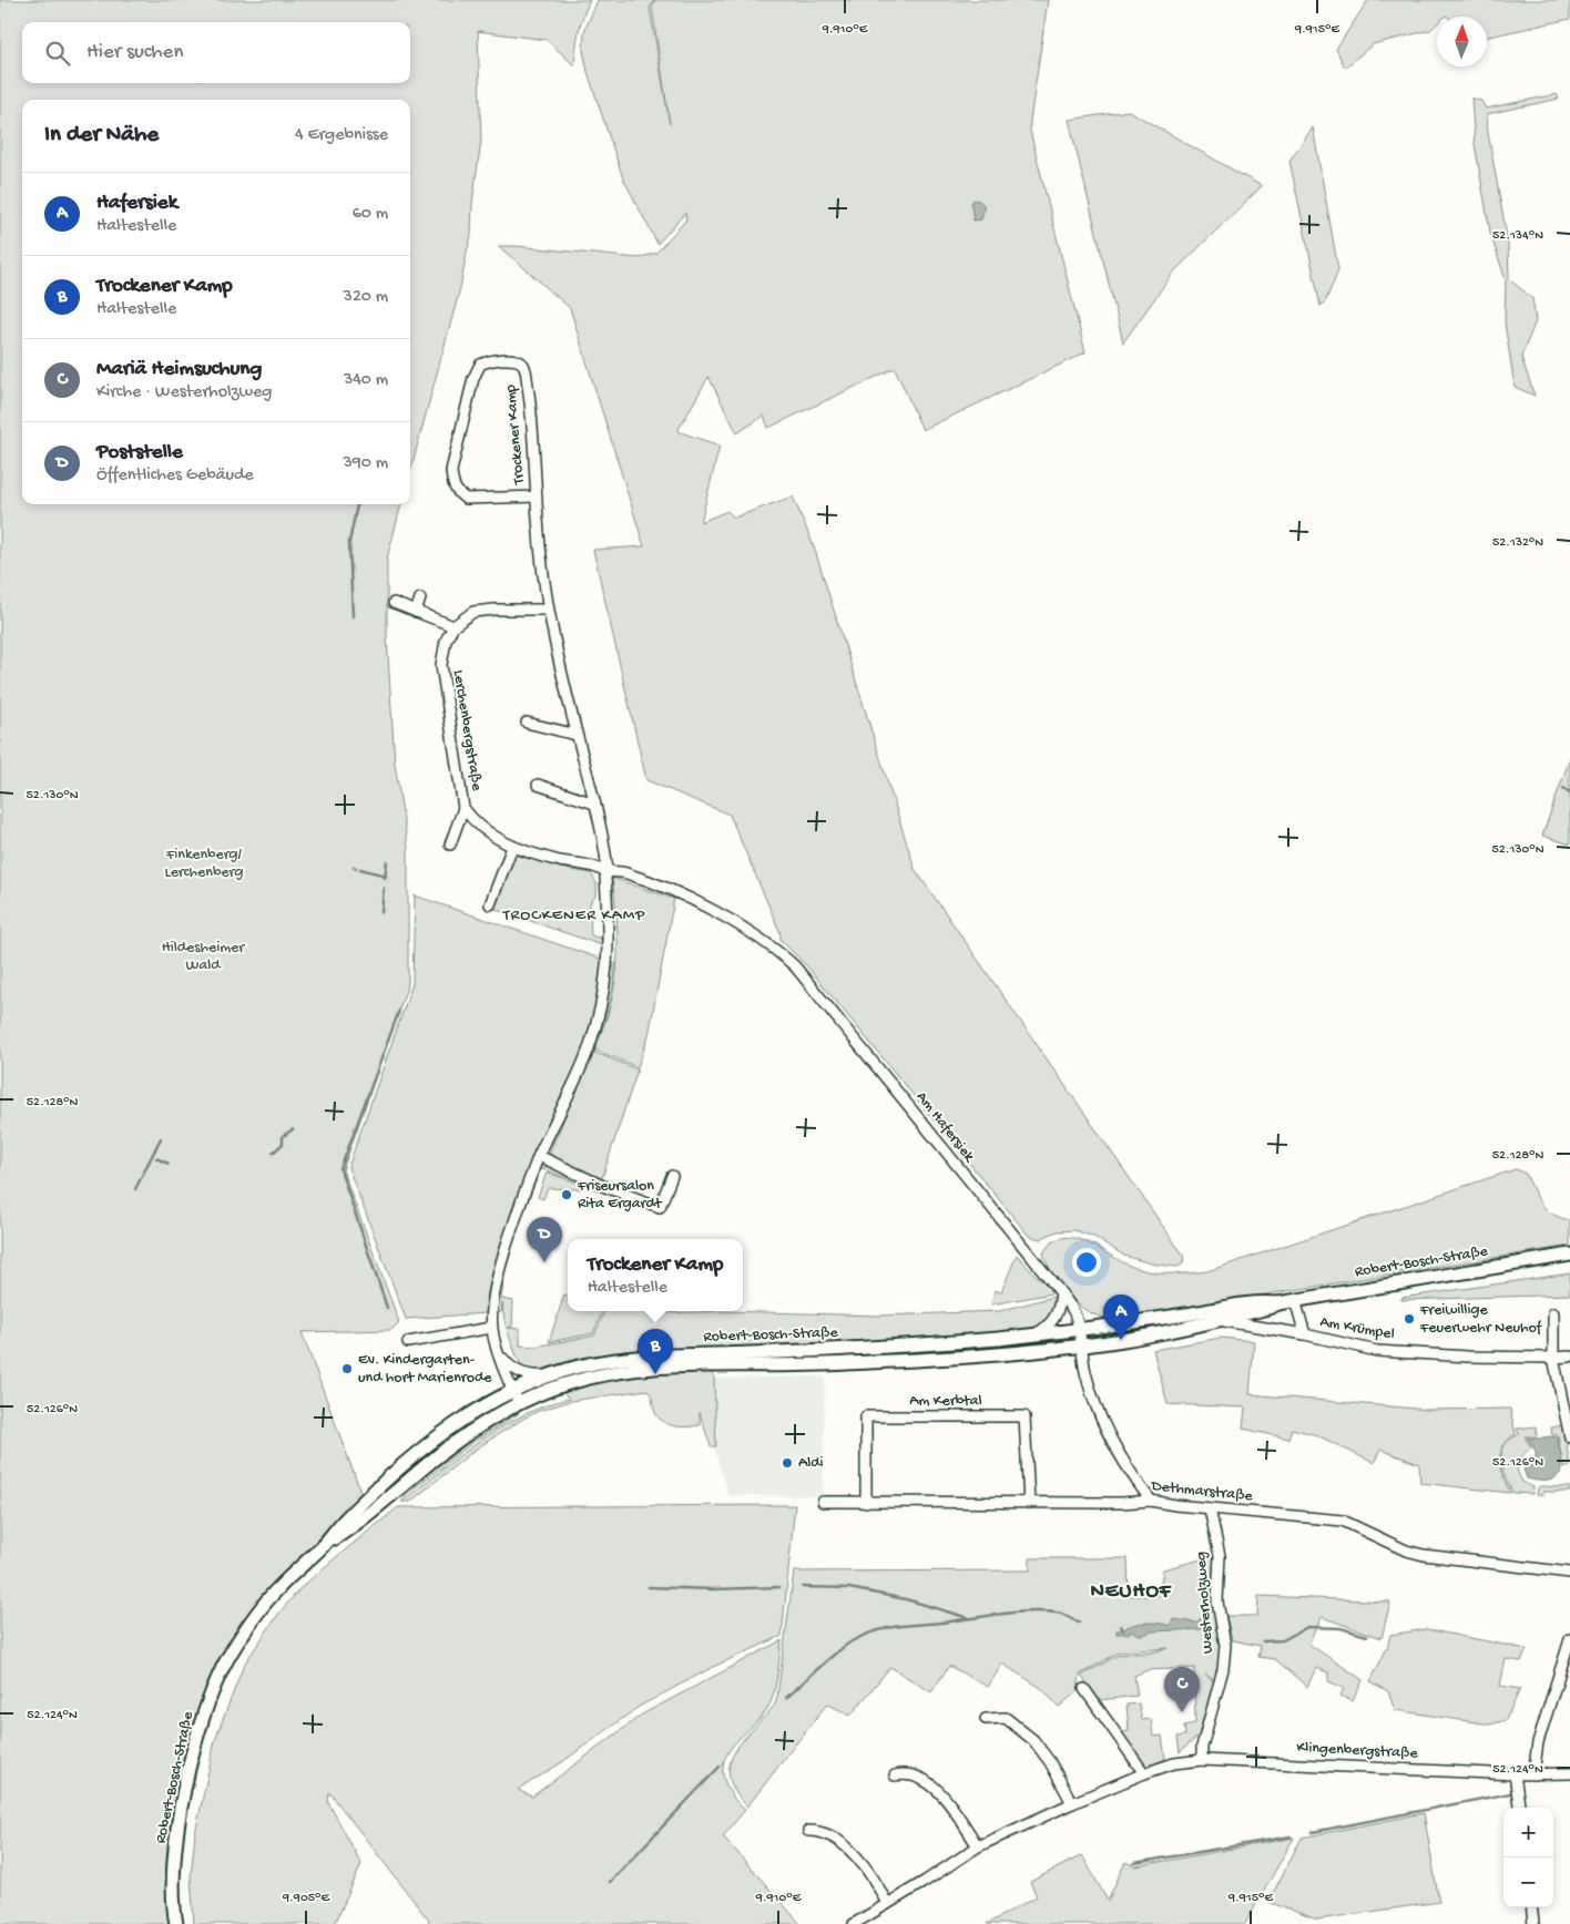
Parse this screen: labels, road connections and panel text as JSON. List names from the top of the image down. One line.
{"streets":{"main road":["Robert-Bosch-Straße"],"street":["Trockener Kamp","Lerchenbergstraße","Am Hafersiek","Am Krümpel","Am Kerbtal","Dethmarstraße","Westerholzweg","Klingenbergstraße"]},"crossings":[["Trockener Kamp","Lerchenbergstraße"],["Trockener Kamp","Am Hafersiek"],["Trockener Kamp","Robert-Bosch-Straße"],["Lerchenbergstraße","Am Hafersiek"],["Am Hafersiek","Robert-Bosch-Straße"],["Am Hafersiek","Dethmarstraße"],["Robert-Bosch-Straße","Am Krümpel"],["Am Kerbtal","Dethmarstraße"],["Dethmarstraße","Westerholzweg"],["Westerholzweg","Klingenbergstraße"]],"districts":["TROCKENER KAMP","NEUHOF"],"parks":["Finkenberg/ Lerchenberg","Hildesheimer Wald"],"places":["Friseursalon Rita Ergardt","Freiwillige Feuerwehr Neuhof","Ev. Kindergarten- und hort Marienrode","Aldi"],"north":"top","page":{"search":"Hier suchen","heading":["In der Nähe","4 Ergebnisse"],"list":[{"mark":"A","name":"Hafersiek","note":"Haltestelle","value":"60 m"},{"mark":"B","name":"Trockener Kamp","note":"Haltestelle","value":"320 m"},{"mark":"C","name":"Mariä Heimsuchung","note":"Kirche · Westerholzweg","value":"340 m"},{"mark":"D","name":"Poststelle","note":"Öffentliches Gebäude","value":"390 m"}],"pins":["D","A","B","C"],"popup":["Trockener Kamp","Haltestelle"],"map_buttons":["+","−"]},"coordinates":["9.910°E","9.915°E","52.134°N","52.132°N","52.130°N","52.128°N","52.126°N","52.124°N","9.905°E"]}
